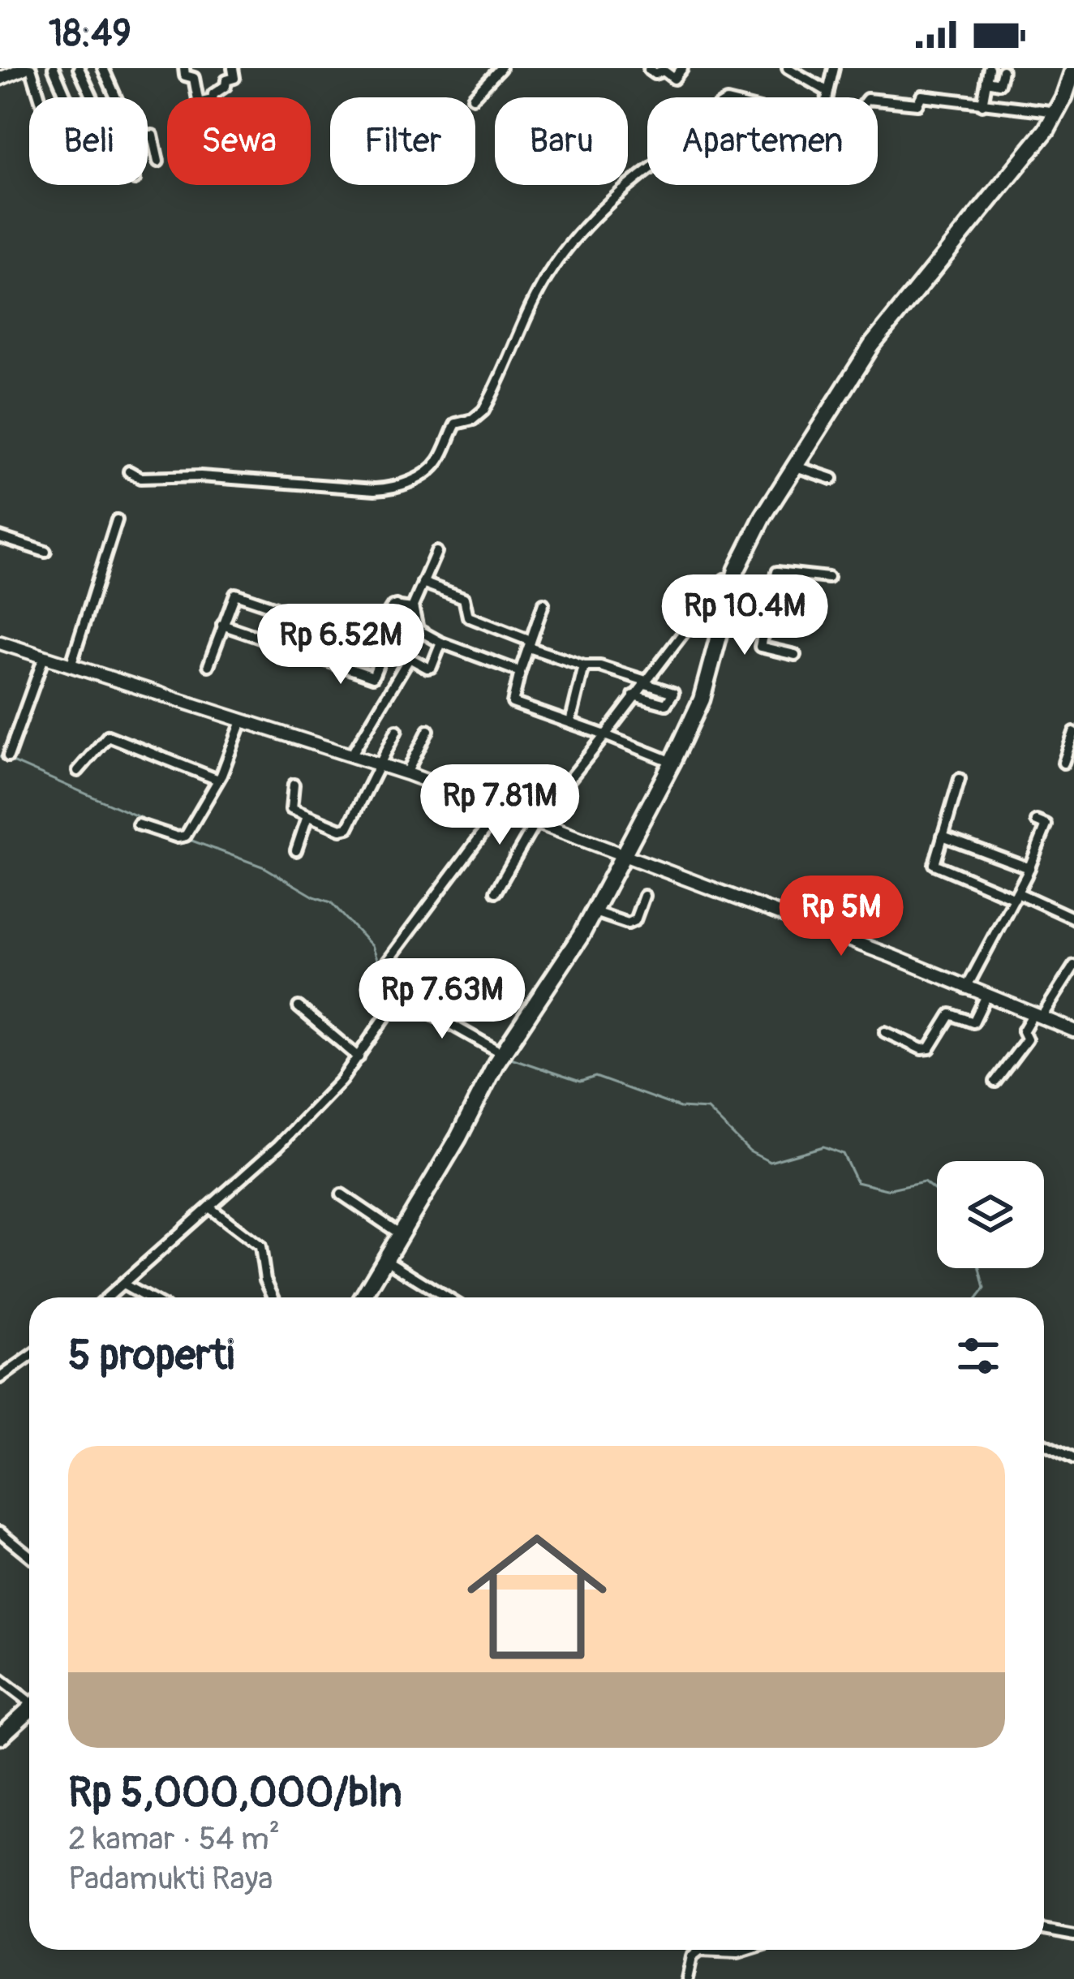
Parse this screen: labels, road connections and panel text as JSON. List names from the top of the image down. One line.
{"page":{"status":"18:49","chip":["Beli","Sewa","Filter","Baru","Apartemen"],"price":["Rp 10.4M","Rp 6.52M","Rp 7.81M","Rp 5M","Rp 7.63M"],"heading":"5 properti","list":[{"name":"Rp 5,000,000/bln","note":"2 kamar · 54 m² · Padamukti Raya"}]}}
